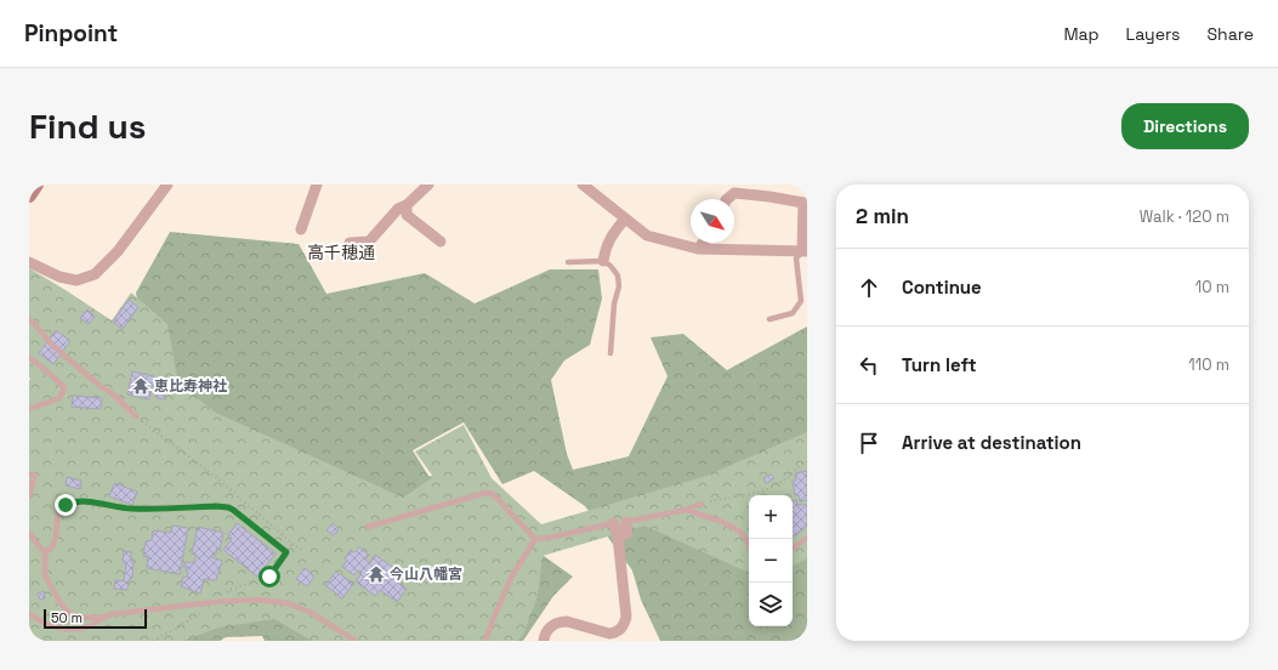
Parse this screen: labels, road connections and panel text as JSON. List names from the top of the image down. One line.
{"districts":["高千穂通"],"places":{"temple":["恵比寿神社","今山八幡宮"]},"scale_bar":"50 m","north":"bottom right","page":{"header":"Pinpoint","nav":["Map","Layers","Share"],"buttons":"Directions","title":"Find us","heading":["2 min","Walk · 120 m"],"list":[["Continue","10 m"],["Turn left","110 m"],"Arrive at destination"],"map_buttons":["+","−"],"scale":"50 m"}}
